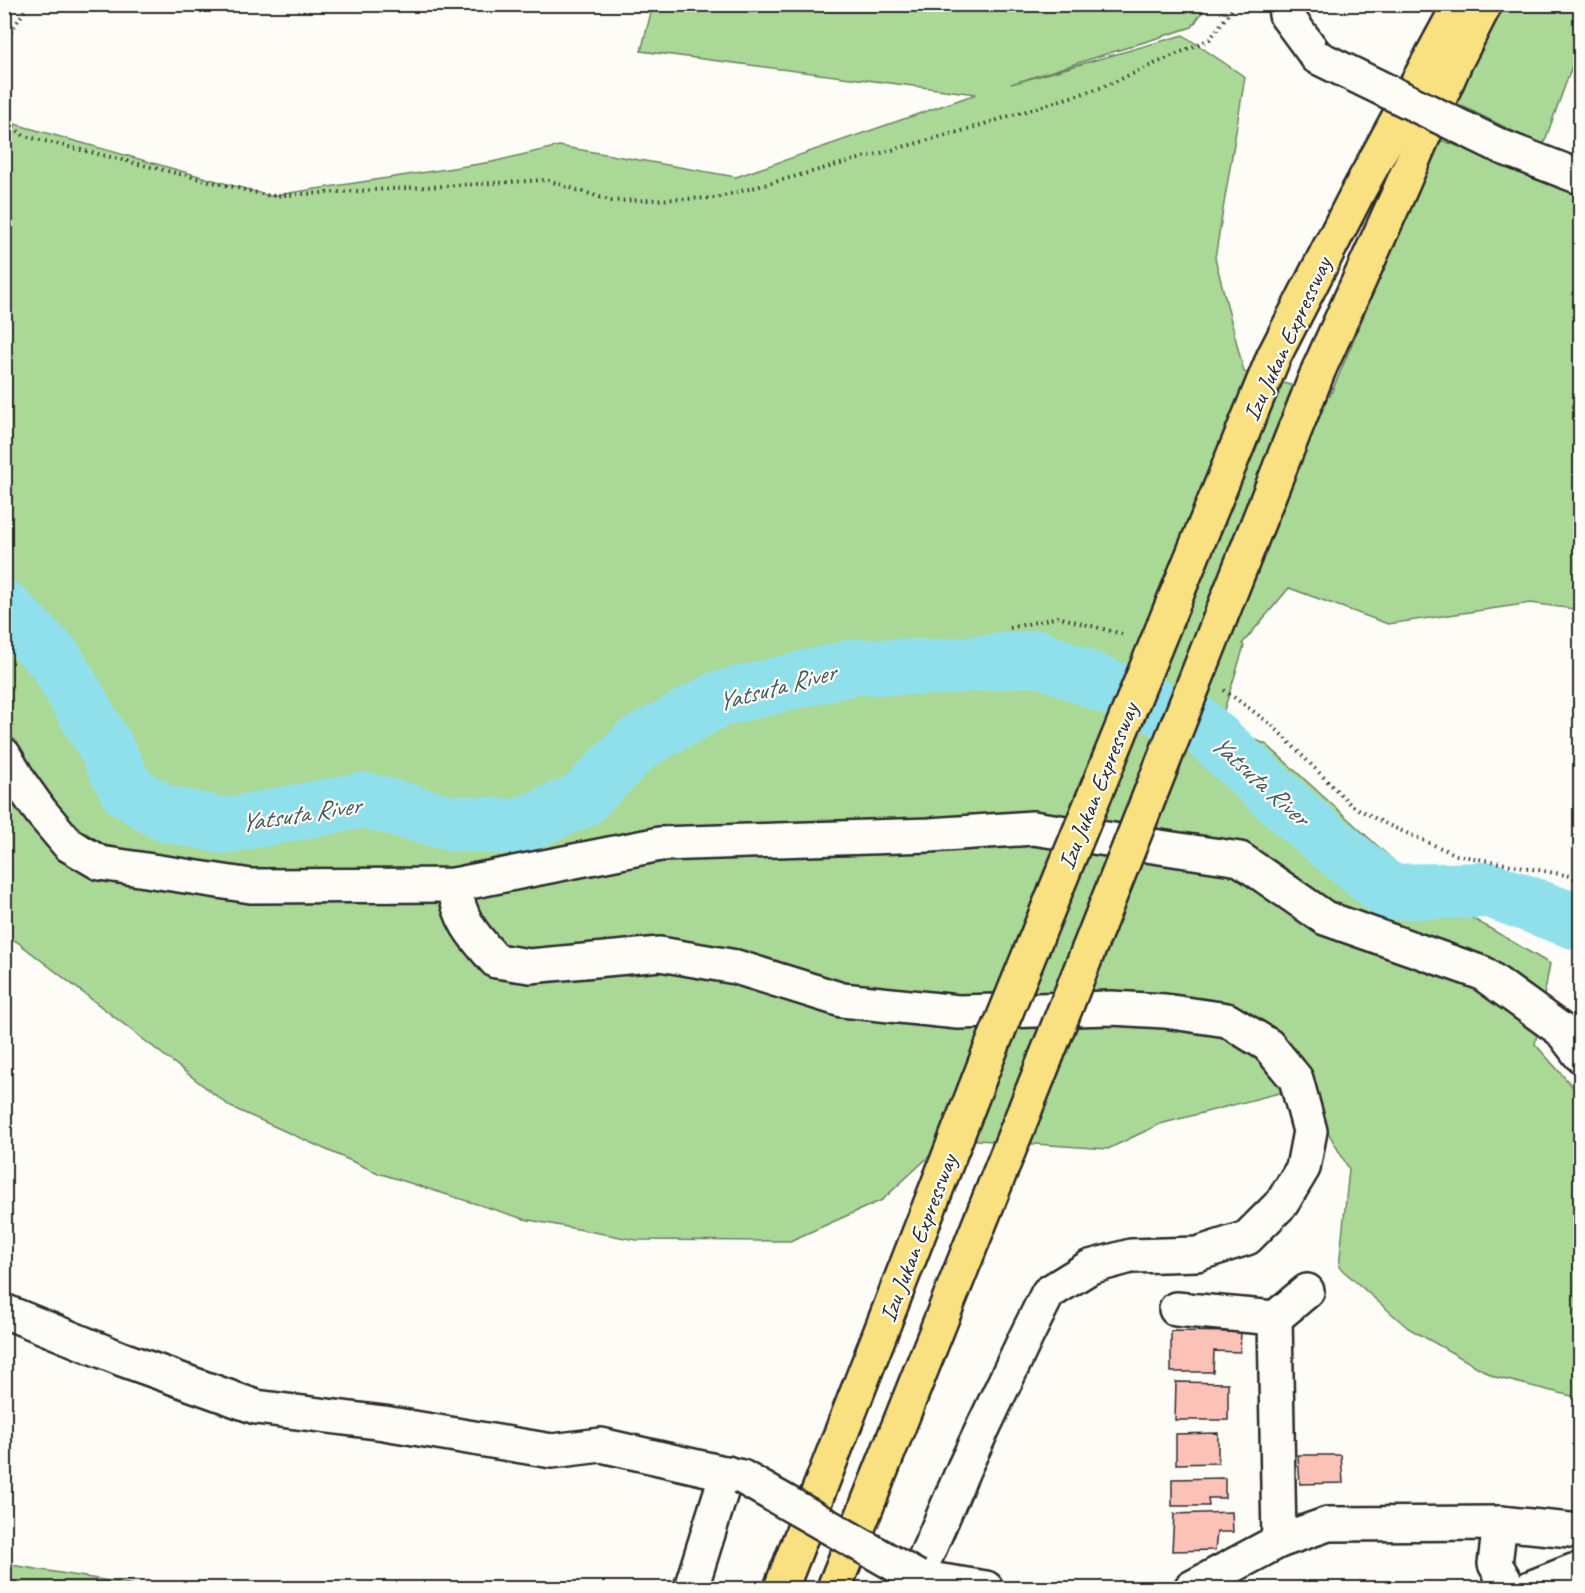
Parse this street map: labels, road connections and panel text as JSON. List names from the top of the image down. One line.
{"streets":{"highway":["Izu Jukan Expressway"]},"water":["Yatsuta River"]}
